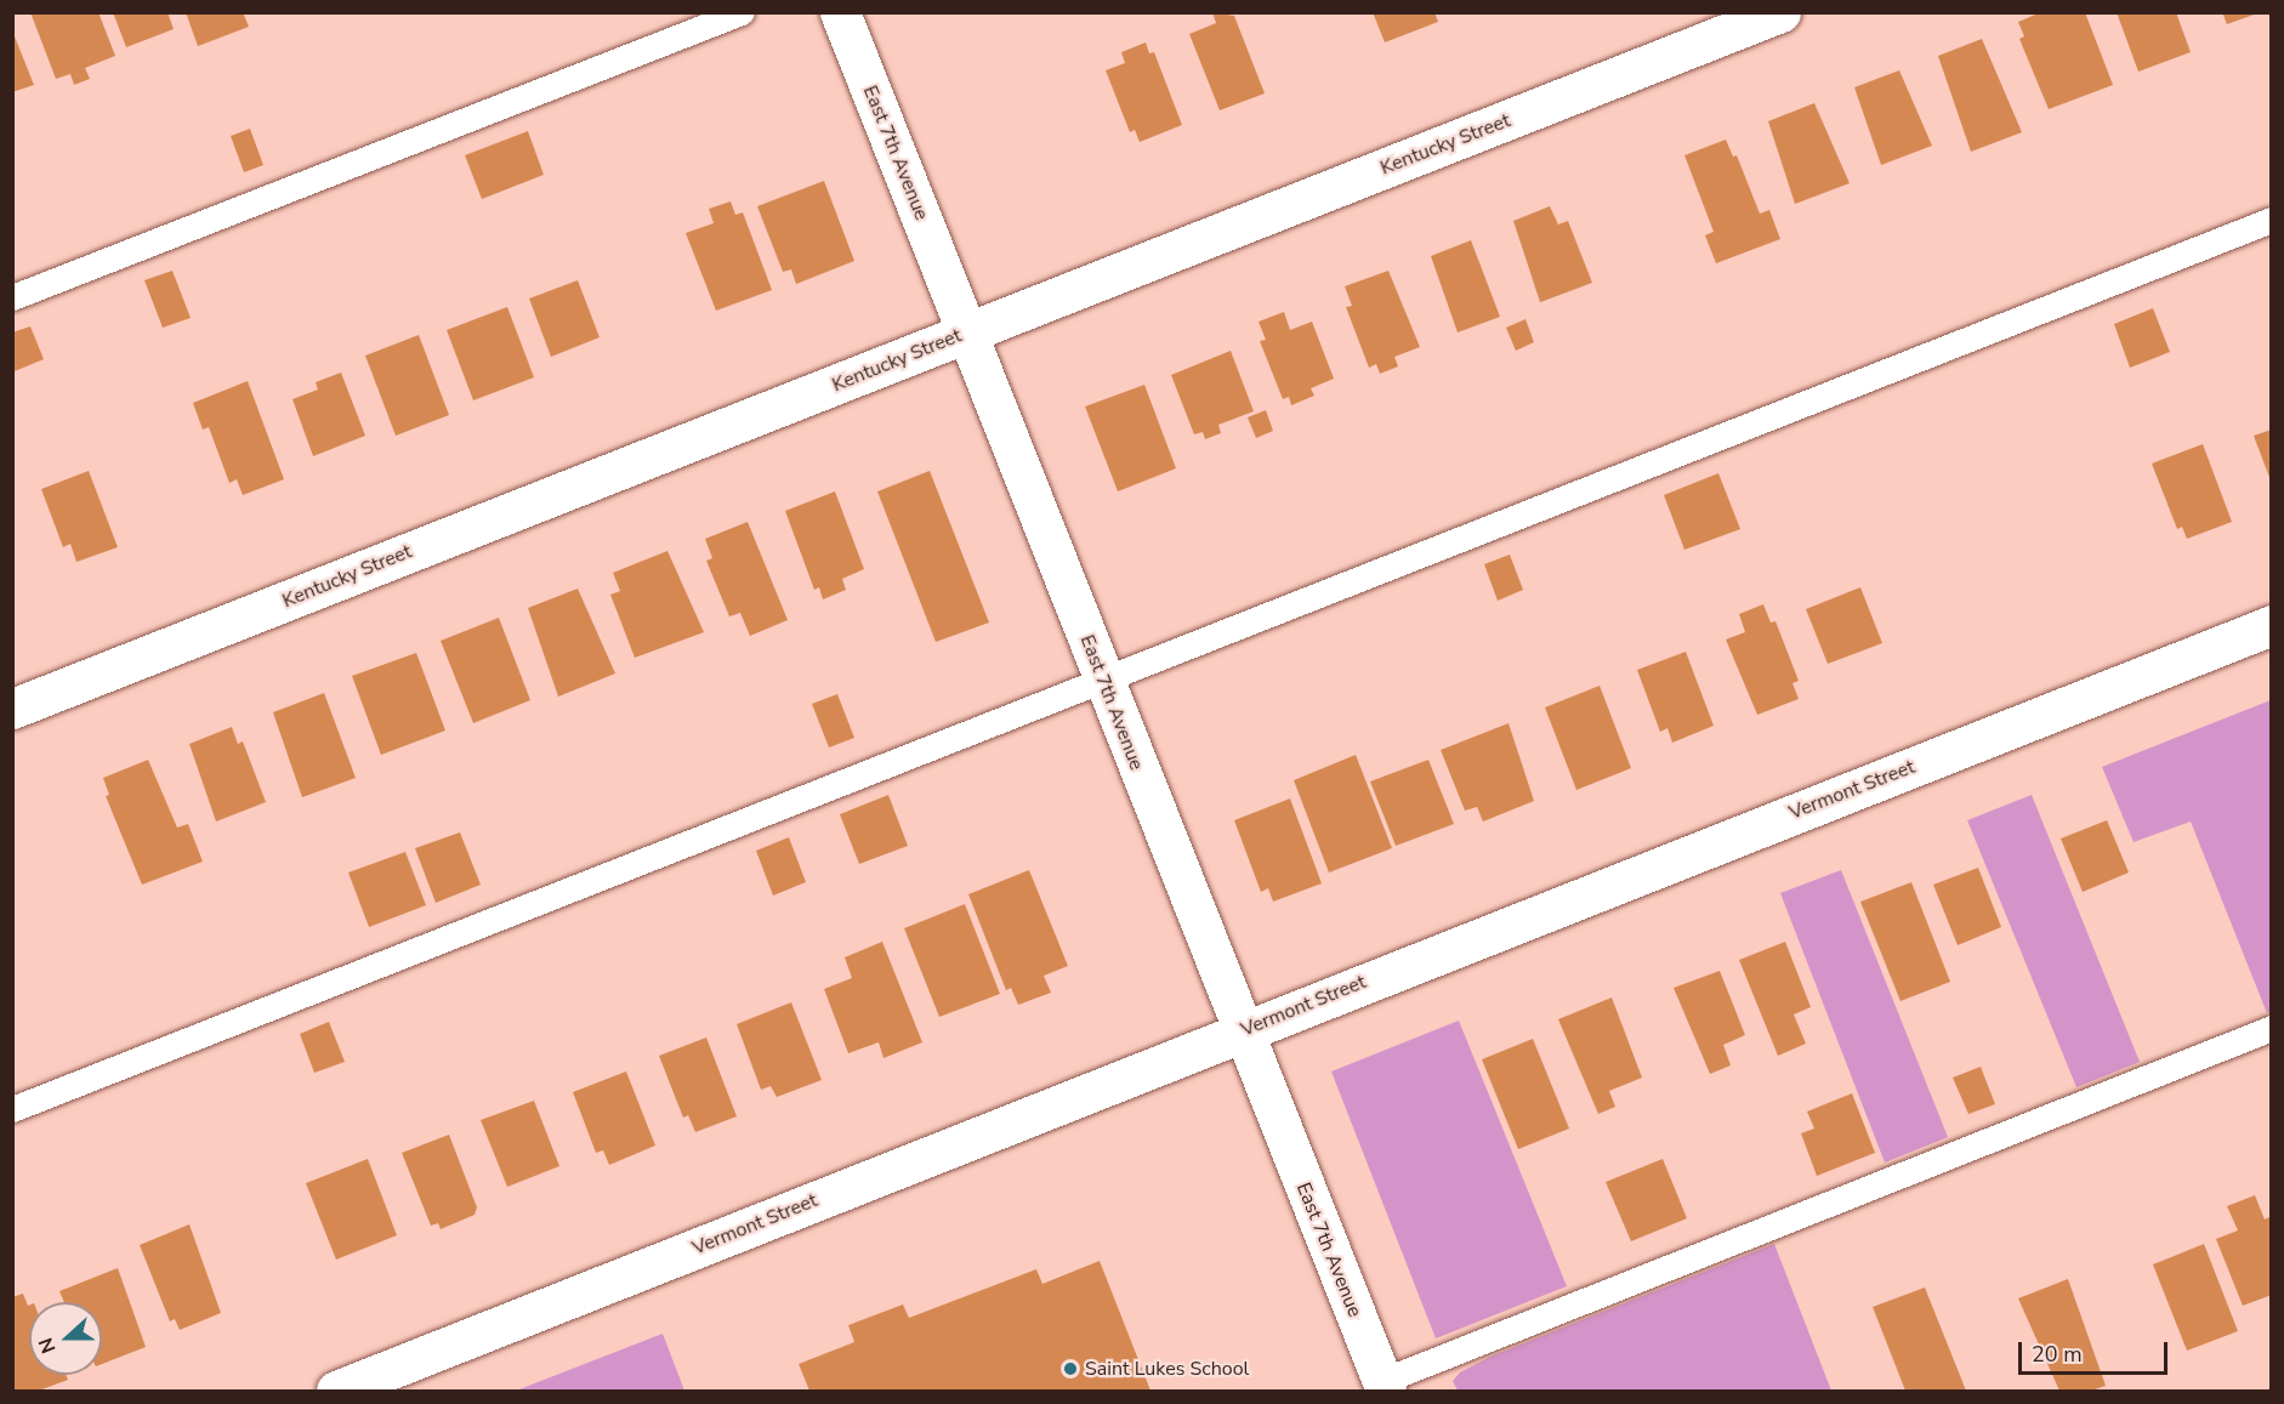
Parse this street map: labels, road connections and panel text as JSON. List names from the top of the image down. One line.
{"streets":{"street":["Kentucky Street","East 7th Avenue","Vermont Street"]},"crossings":[["Kentucky Street","East 7th Avenue"],["East 7th Avenue","Vermont Street"]],"places":["Saint Lukes School"],"scale_bar":"20 m","north":"left"}
